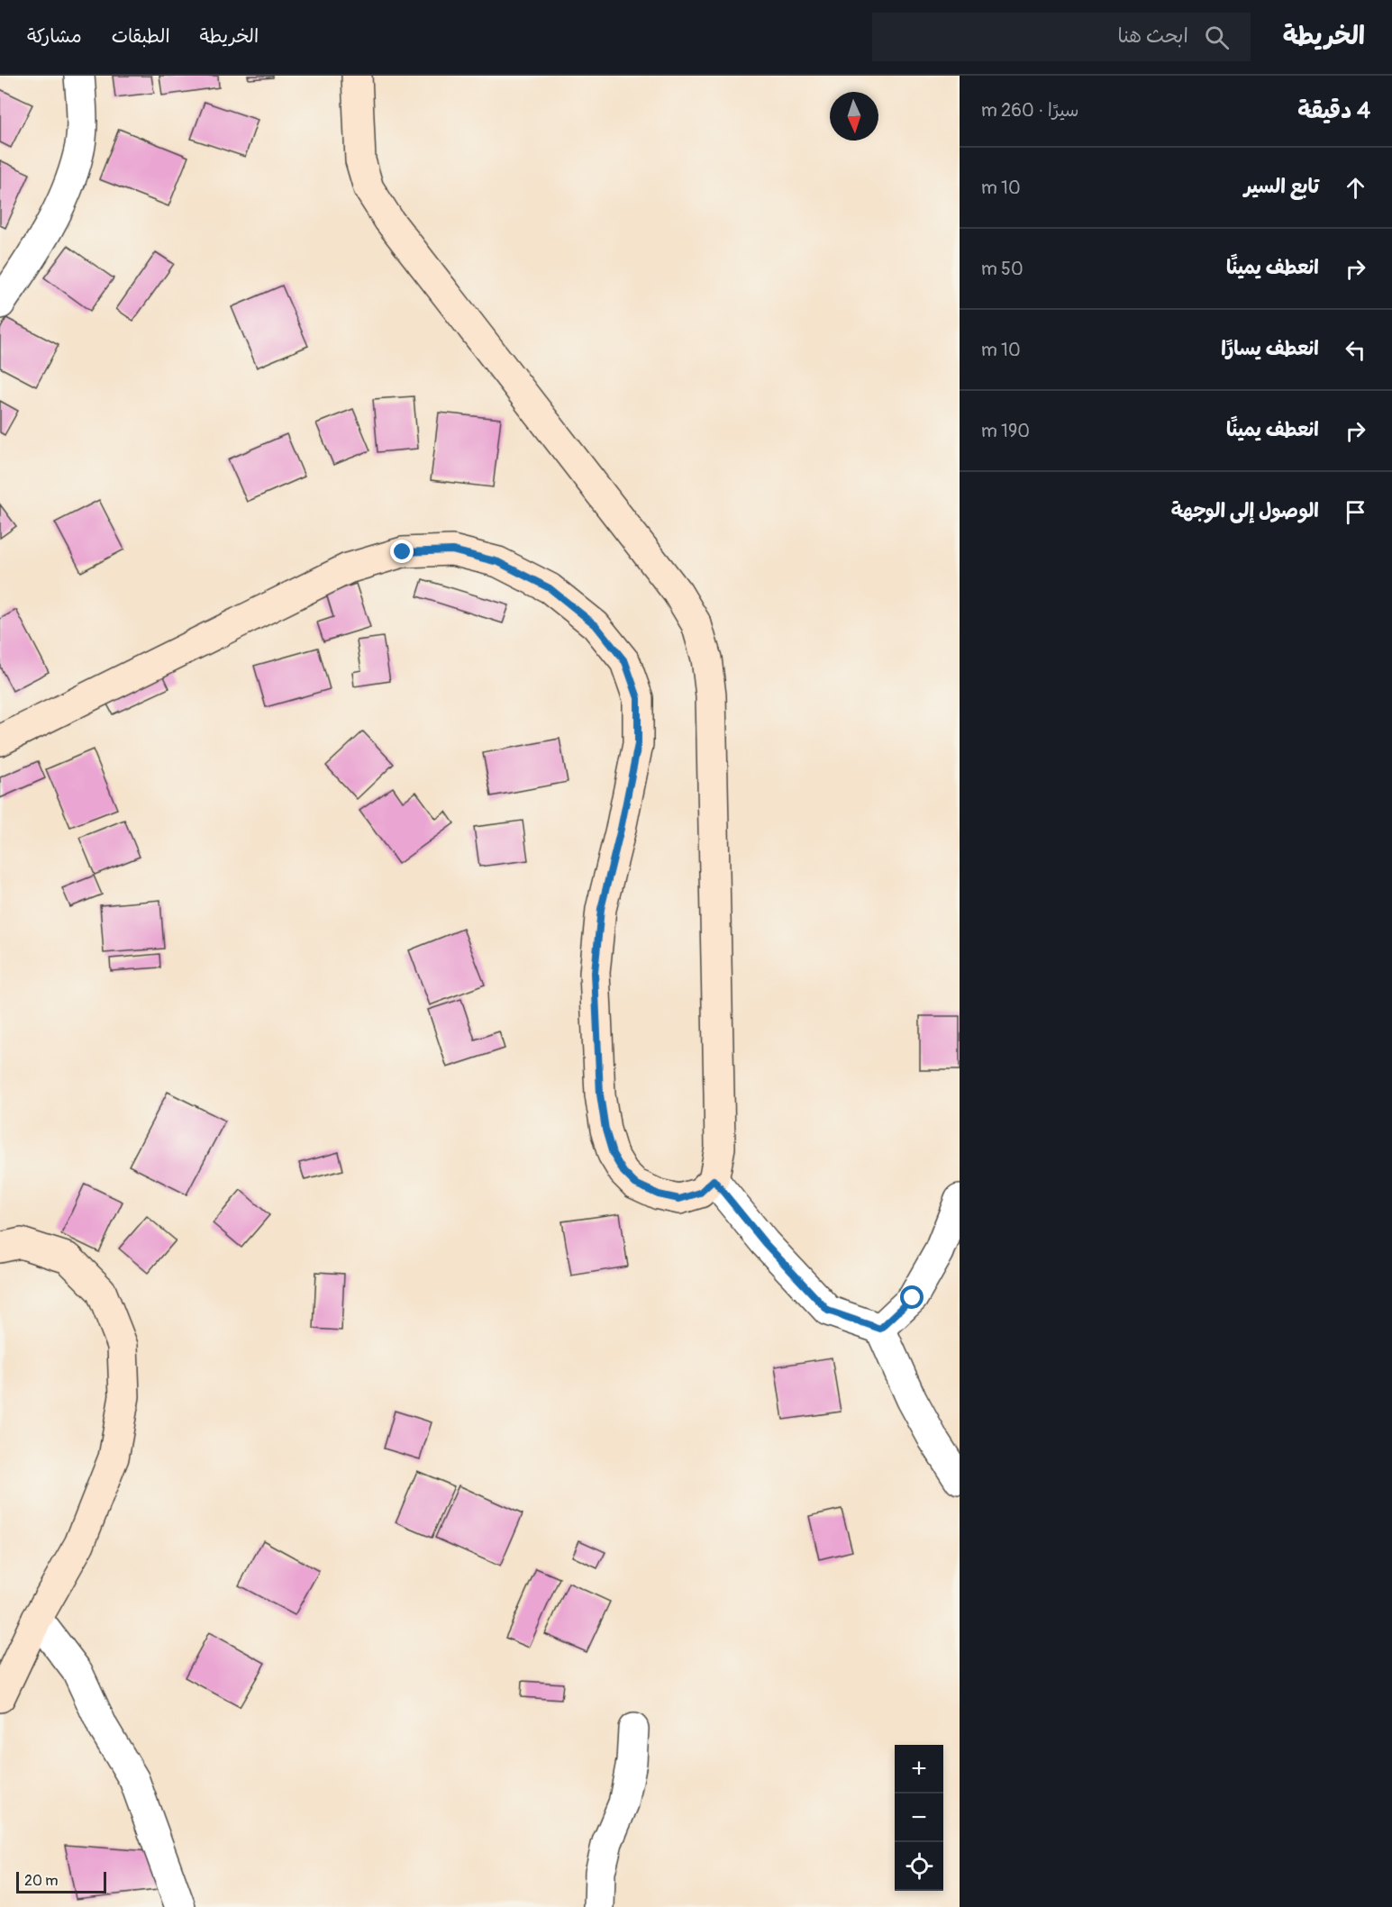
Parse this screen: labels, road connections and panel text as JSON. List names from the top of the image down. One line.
{"scale_bar":"20 m","north":"bottom","page":{"header":"الخريطة","search":"ابحث هنا","nav":["الخريطة","الطبقات","مشاركة"],"heading":["4 دقيقة","سيرًا · 260 m"],"list":[["تابع السير","10 m"],["انعطف يمينًا","50 m"],["انعطف يسارًا","10 m"],["انعطف يمينًا","190 m"],"الوصول إلى الوجهة"],"map_buttons":["+","−"],"scale":"20 m"}}
